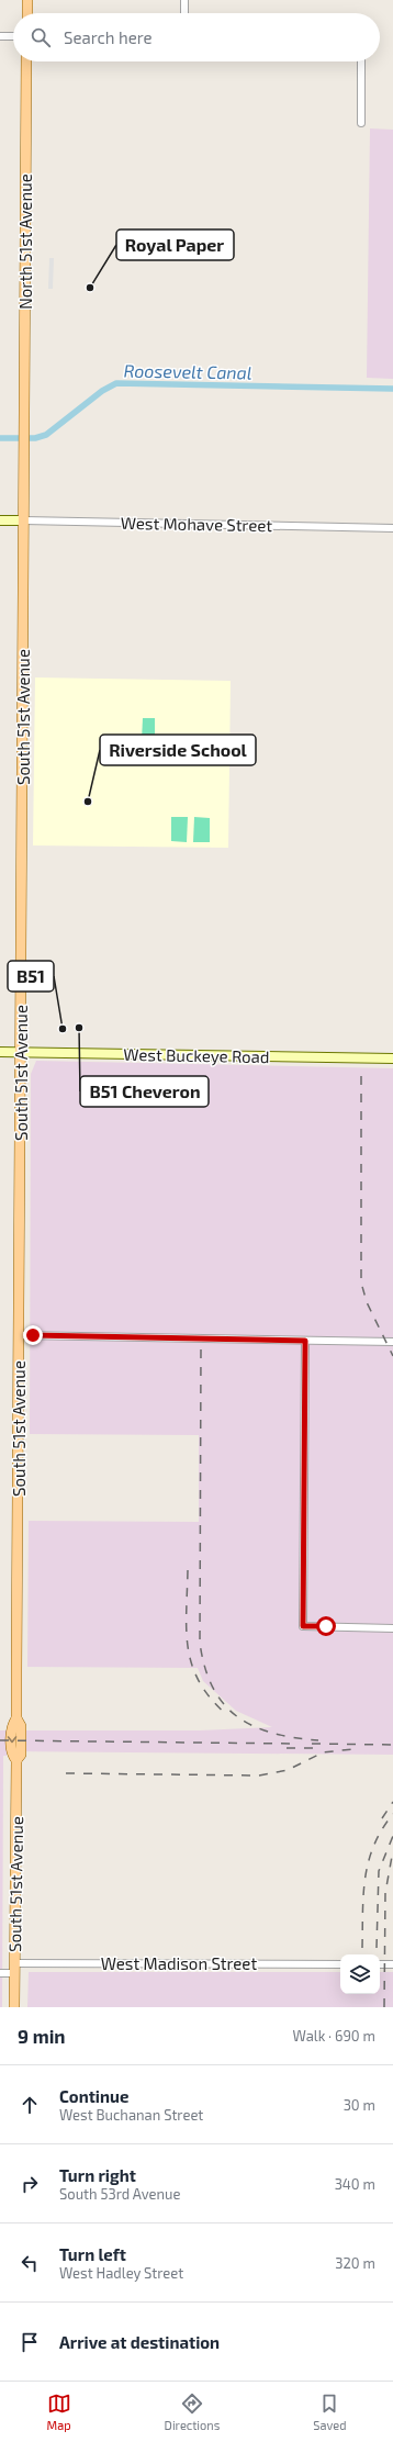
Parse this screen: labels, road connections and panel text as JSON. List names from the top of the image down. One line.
{"streets":{"main road":["North 51st Avenue","West Mohave Street","South 51st Avenue","West Buckeye Road"],"street":["West Madison Street"]},"crossings":[["North 51st Avenue","South 51st Avenue"],["West Mohave Street","South 51st Avenue"],["South 51st Avenue","West Buckeye Road"],["South 51st Avenue","West Madison Street"]],"water":["Roosevelt Canal"],"places":["Royal Paper","Riverside School","B51 Cheveron","B51"],"page":{"search":"Search here","heading":["9 min","Walk · 690 m"],"list":[["Continue","West Buchanan Street","30 m"],["Turn right","South 53rd Avenue","340 m"],["Turn left","West Hadley Street","320 m"],"Arrive at destination"],"nav":["Map","Directions","Saved"]}}
